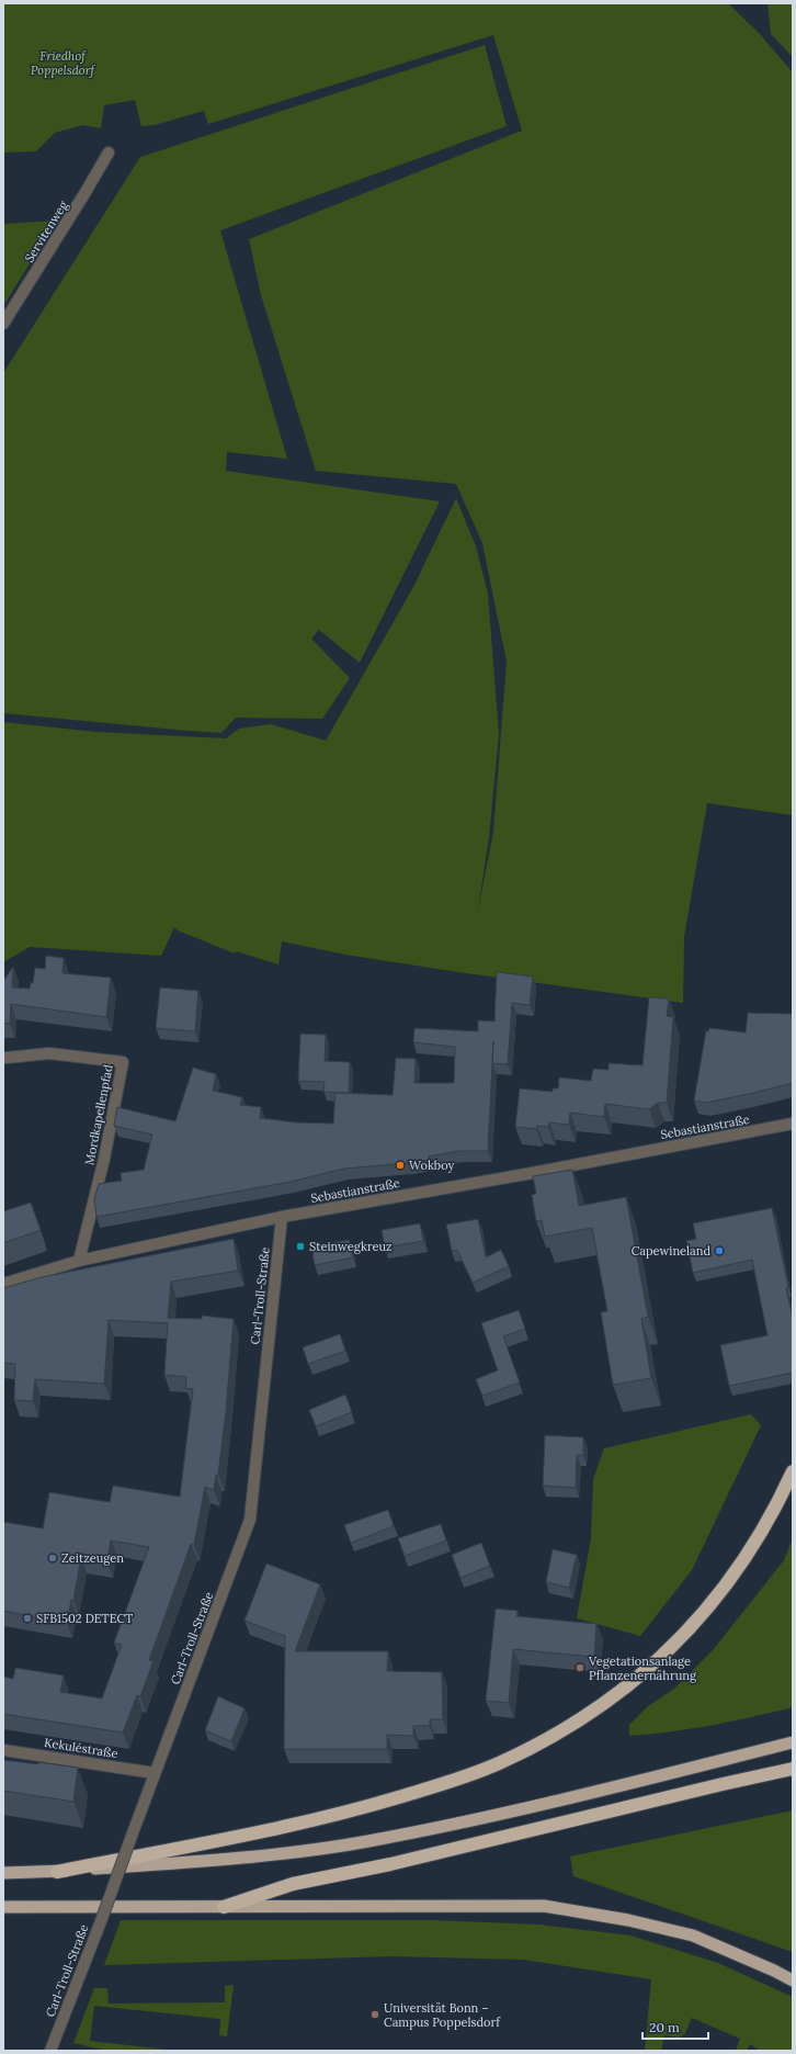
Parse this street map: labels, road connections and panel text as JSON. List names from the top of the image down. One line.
{"streets":{"street":["Servitenweg","Mordkapellenpfad","Sebastianstraße","Carl-Troll-Straße","Kekuléstraße"]},"crossings":[["Mordkapellenpfad","Sebastianstraße"],["Sebastianstraße","Carl-Troll-Straße"],["Carl-Troll-Straße","Kekuléstraße"]],"parks":["Friedhof Poppelsdorf"],"places":["Wokboy","Steinwegkreuz","Capewineland","Zeitzeugen","SFB1502 DETECT","Vegetationsanlage Pflanzenernährung","Universität Bonn – Campus Poppelsdorf"],"scale_bar":"20 m"}
